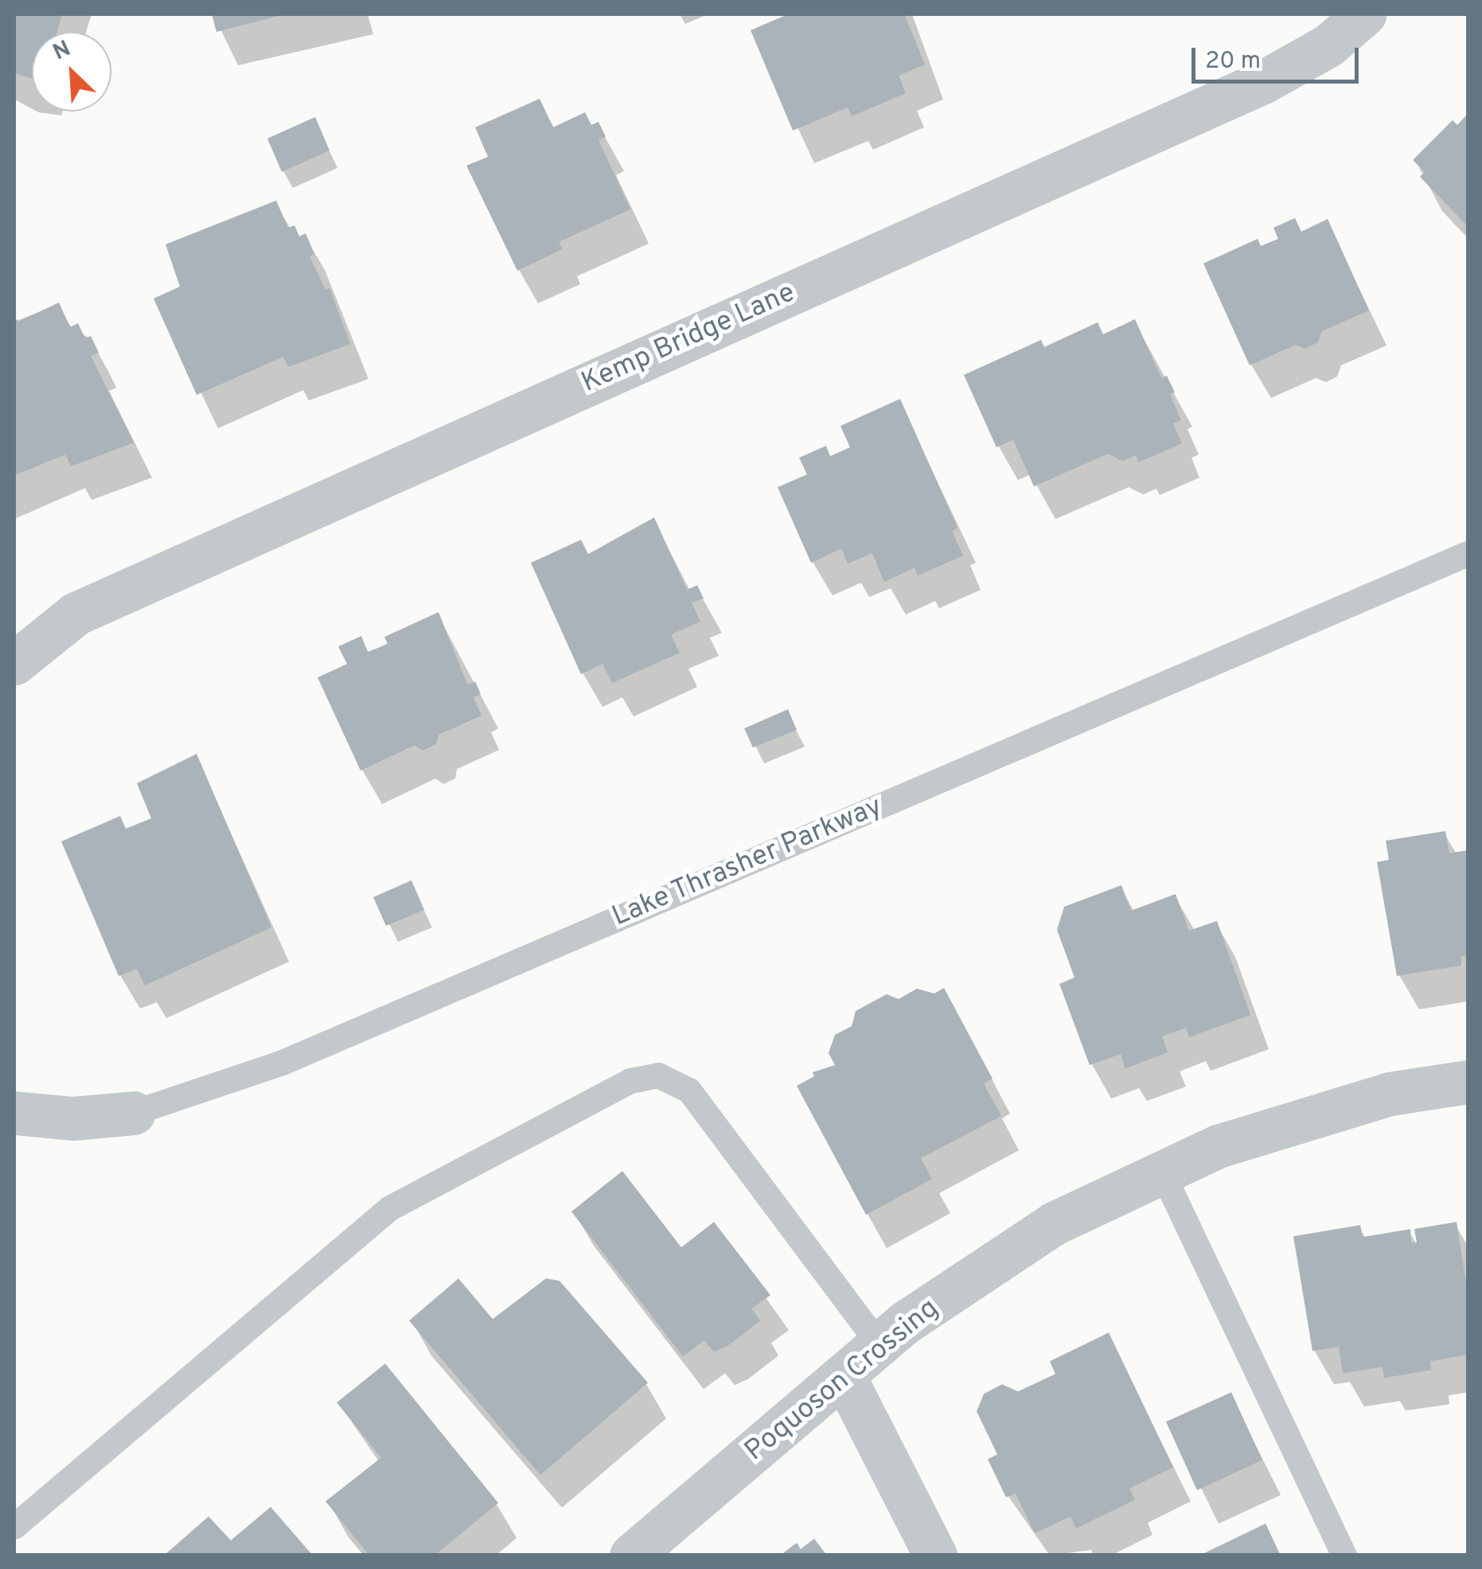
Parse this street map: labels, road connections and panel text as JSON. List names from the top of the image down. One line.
{"streets":{"street":["Kemp Bridge Lane","Lake Thrasher Parkway","Poquoson Crossing"]},"scale_bar":"20 m","north":"top left"}
